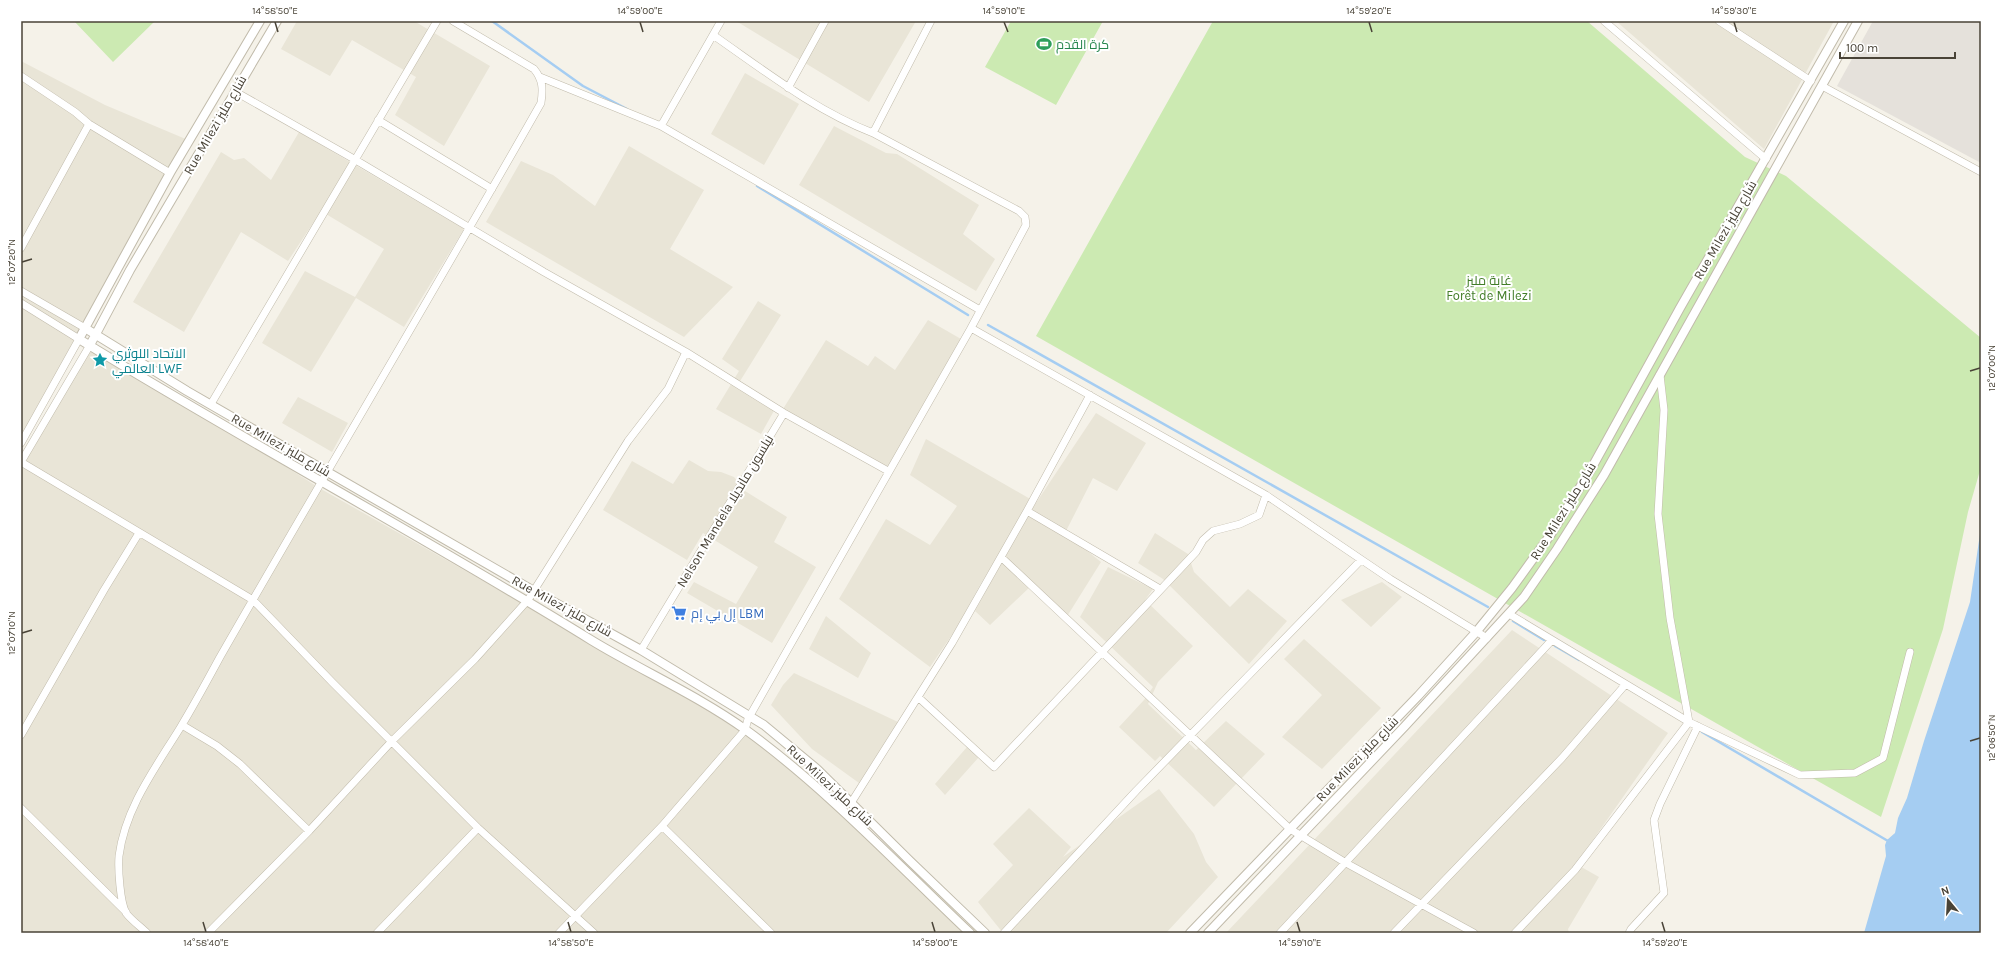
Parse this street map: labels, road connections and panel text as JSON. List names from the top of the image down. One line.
{"streets":{"street":["Rue Milezi شارع مليز","Nelson Mandela نيلسون مانديلا"]},"crossings":[["Rue Milezi شارع مليز","Nelson Mandela نيلسون مانديلا"]],"parks":["غابة مليز Forêt de Milezi"],"places":{"sports":["كرة القدم"],"place":["الاتحاد اللوثري العالمي LWF"],"supermarket":["إل بي إم LBM"]},"scale_bar":"100 m","north":"top","coordinates":["14°58'50\"E","14°59'00\"E","14°59'10\"E","14°59'20\"E","14°59'30\"E","12°07'20\"N","12°07'00\"N","12°07'10\"N","12°06'50\"N","14°58'40\"E"]}
